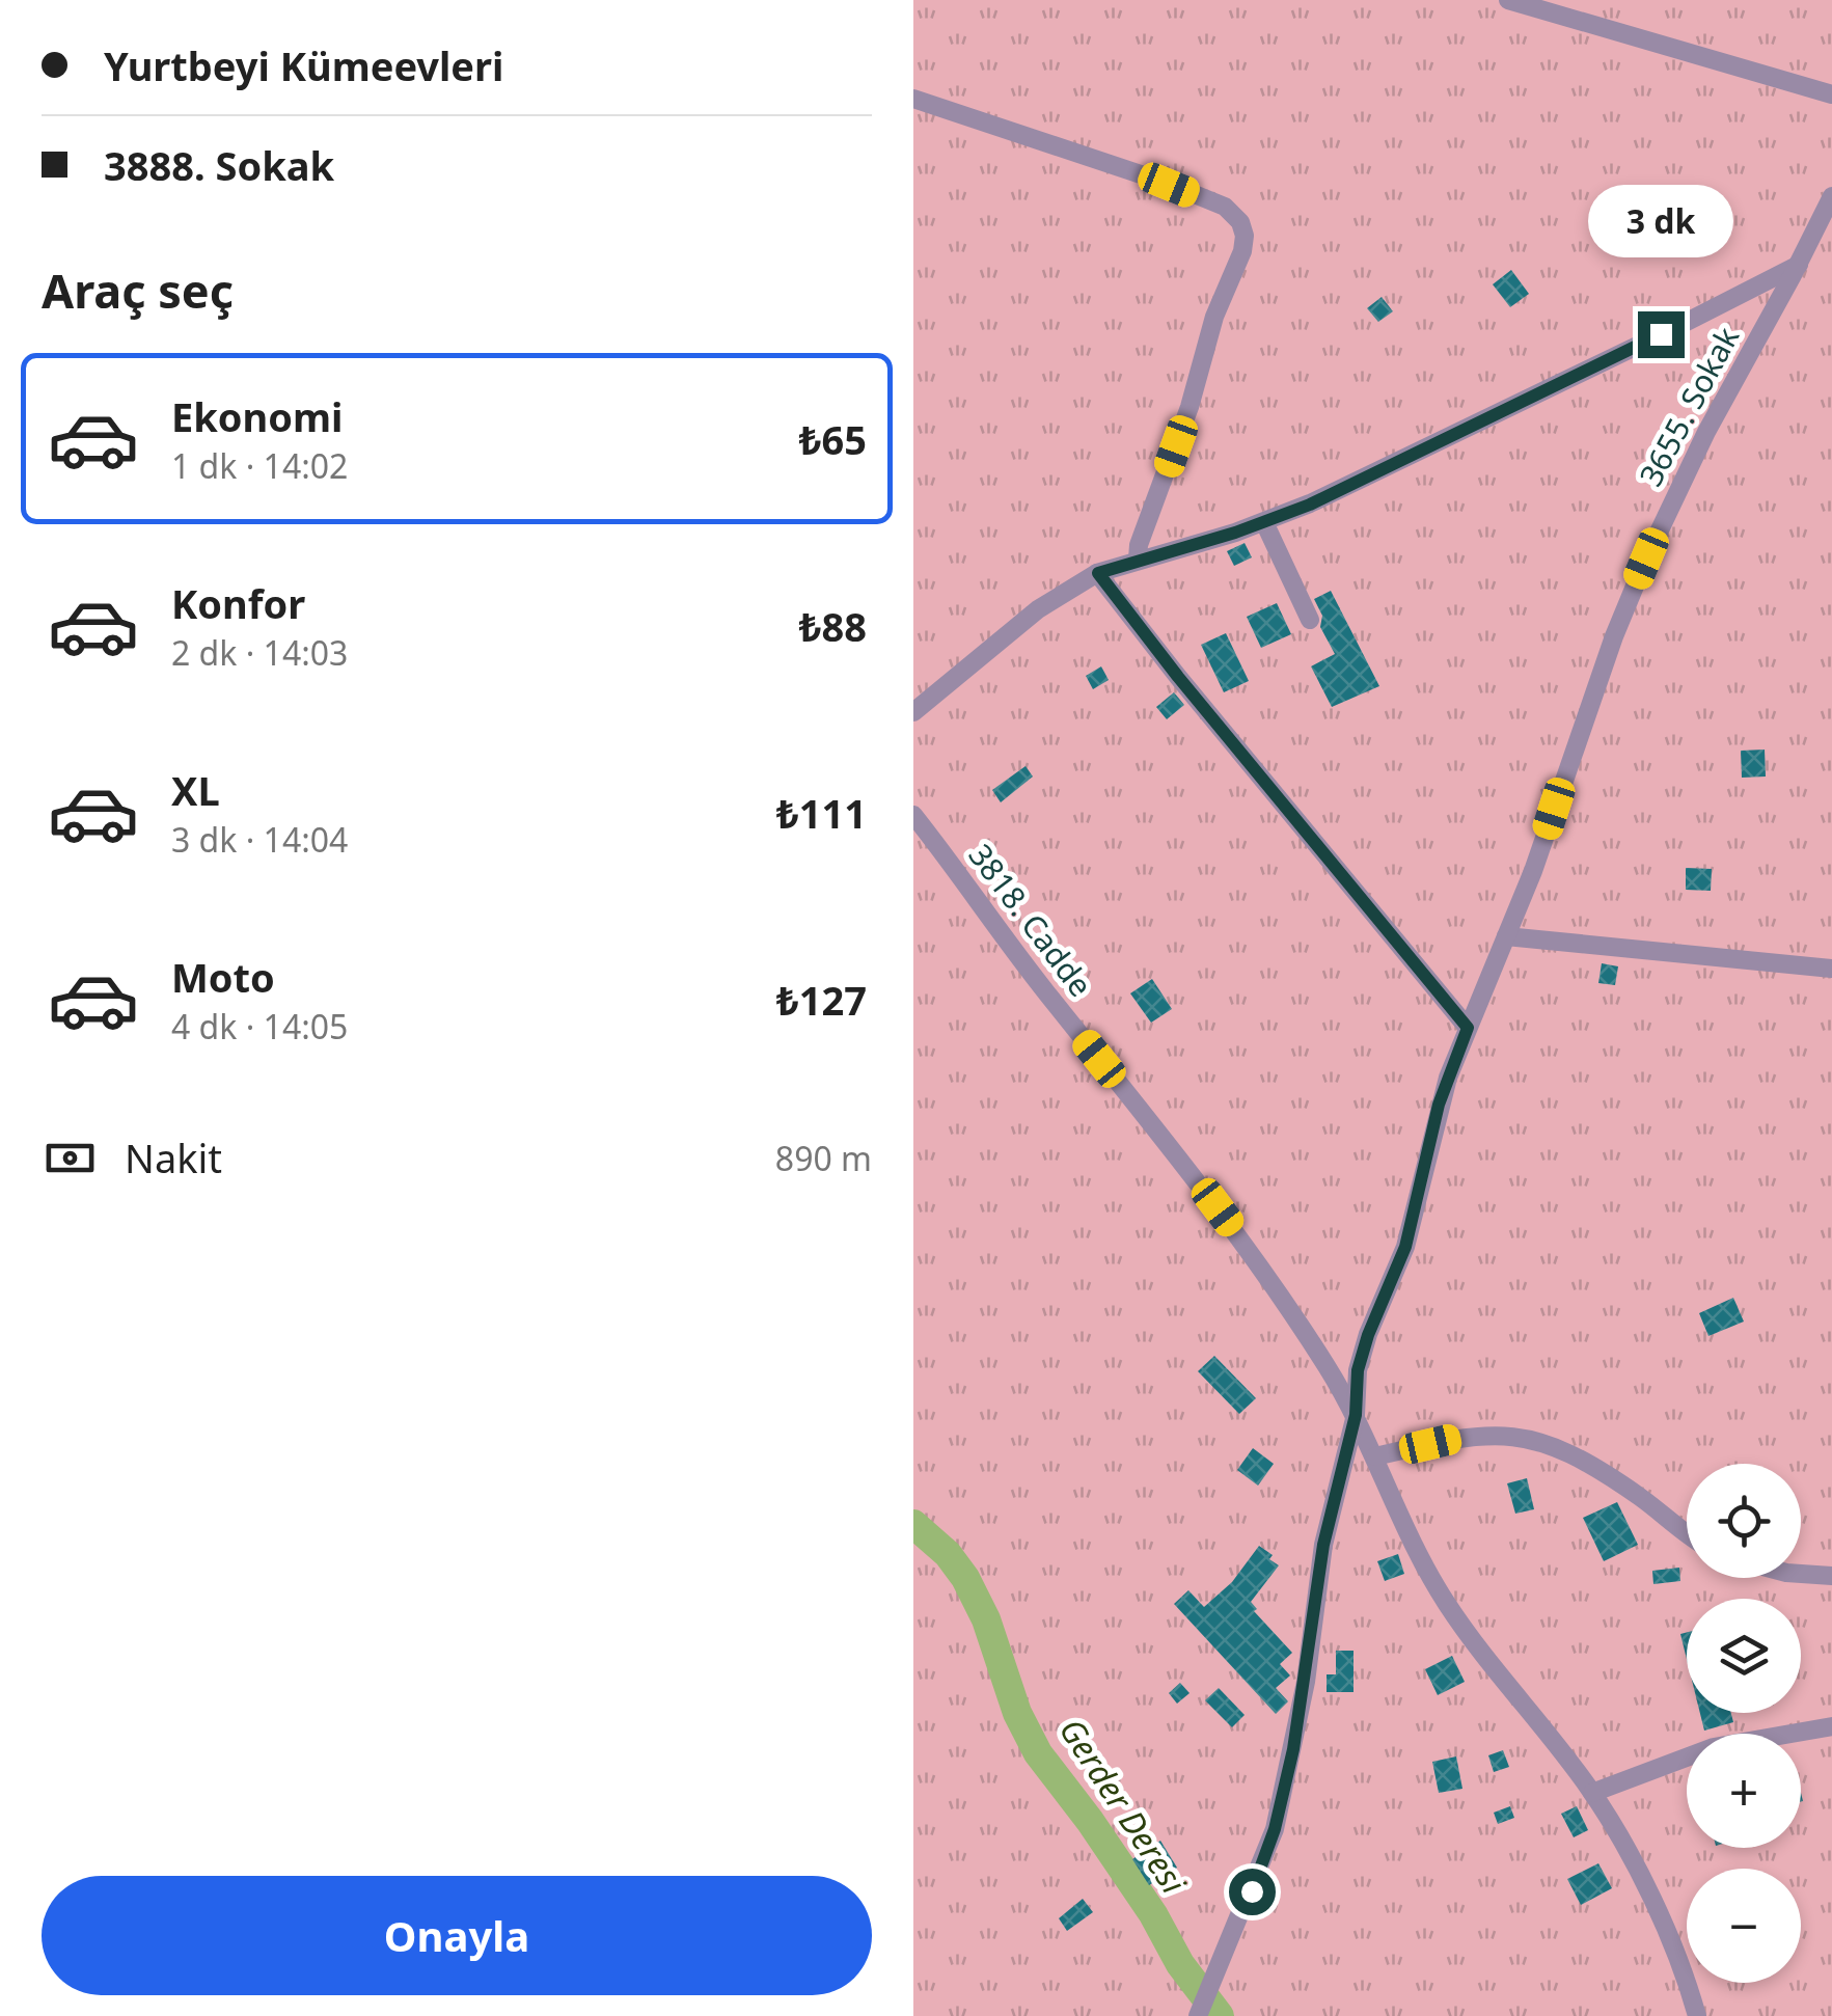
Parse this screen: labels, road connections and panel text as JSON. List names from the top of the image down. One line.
{"streets":{"street":["3655. Sokak","3818. Cadde"]},"crossings":[["3655. Sokak","3818. Cadde"]],"water":["Gerder Deresi"],"page":{"banner":["Yurtbeyi Kümeevleri","3888. Sokak"],"bubble":"3 dk","heading":"Araç seç","list":[{"name":"Ekonomi","note":"1 dk · 14:02","value":"₺65"},{"name":"Konfor","note":"2 dk · 14:03","value":"₺88"},{"name":"XL","note":"3 dk · 14:04","value":"₺111"},{"name":"Moto","note":"4 dk · 14:05","value":"₺127"}],"pay":["Nakit","890 m"],"map_buttons":["+","−"],"buttons":"Onayla"}}
